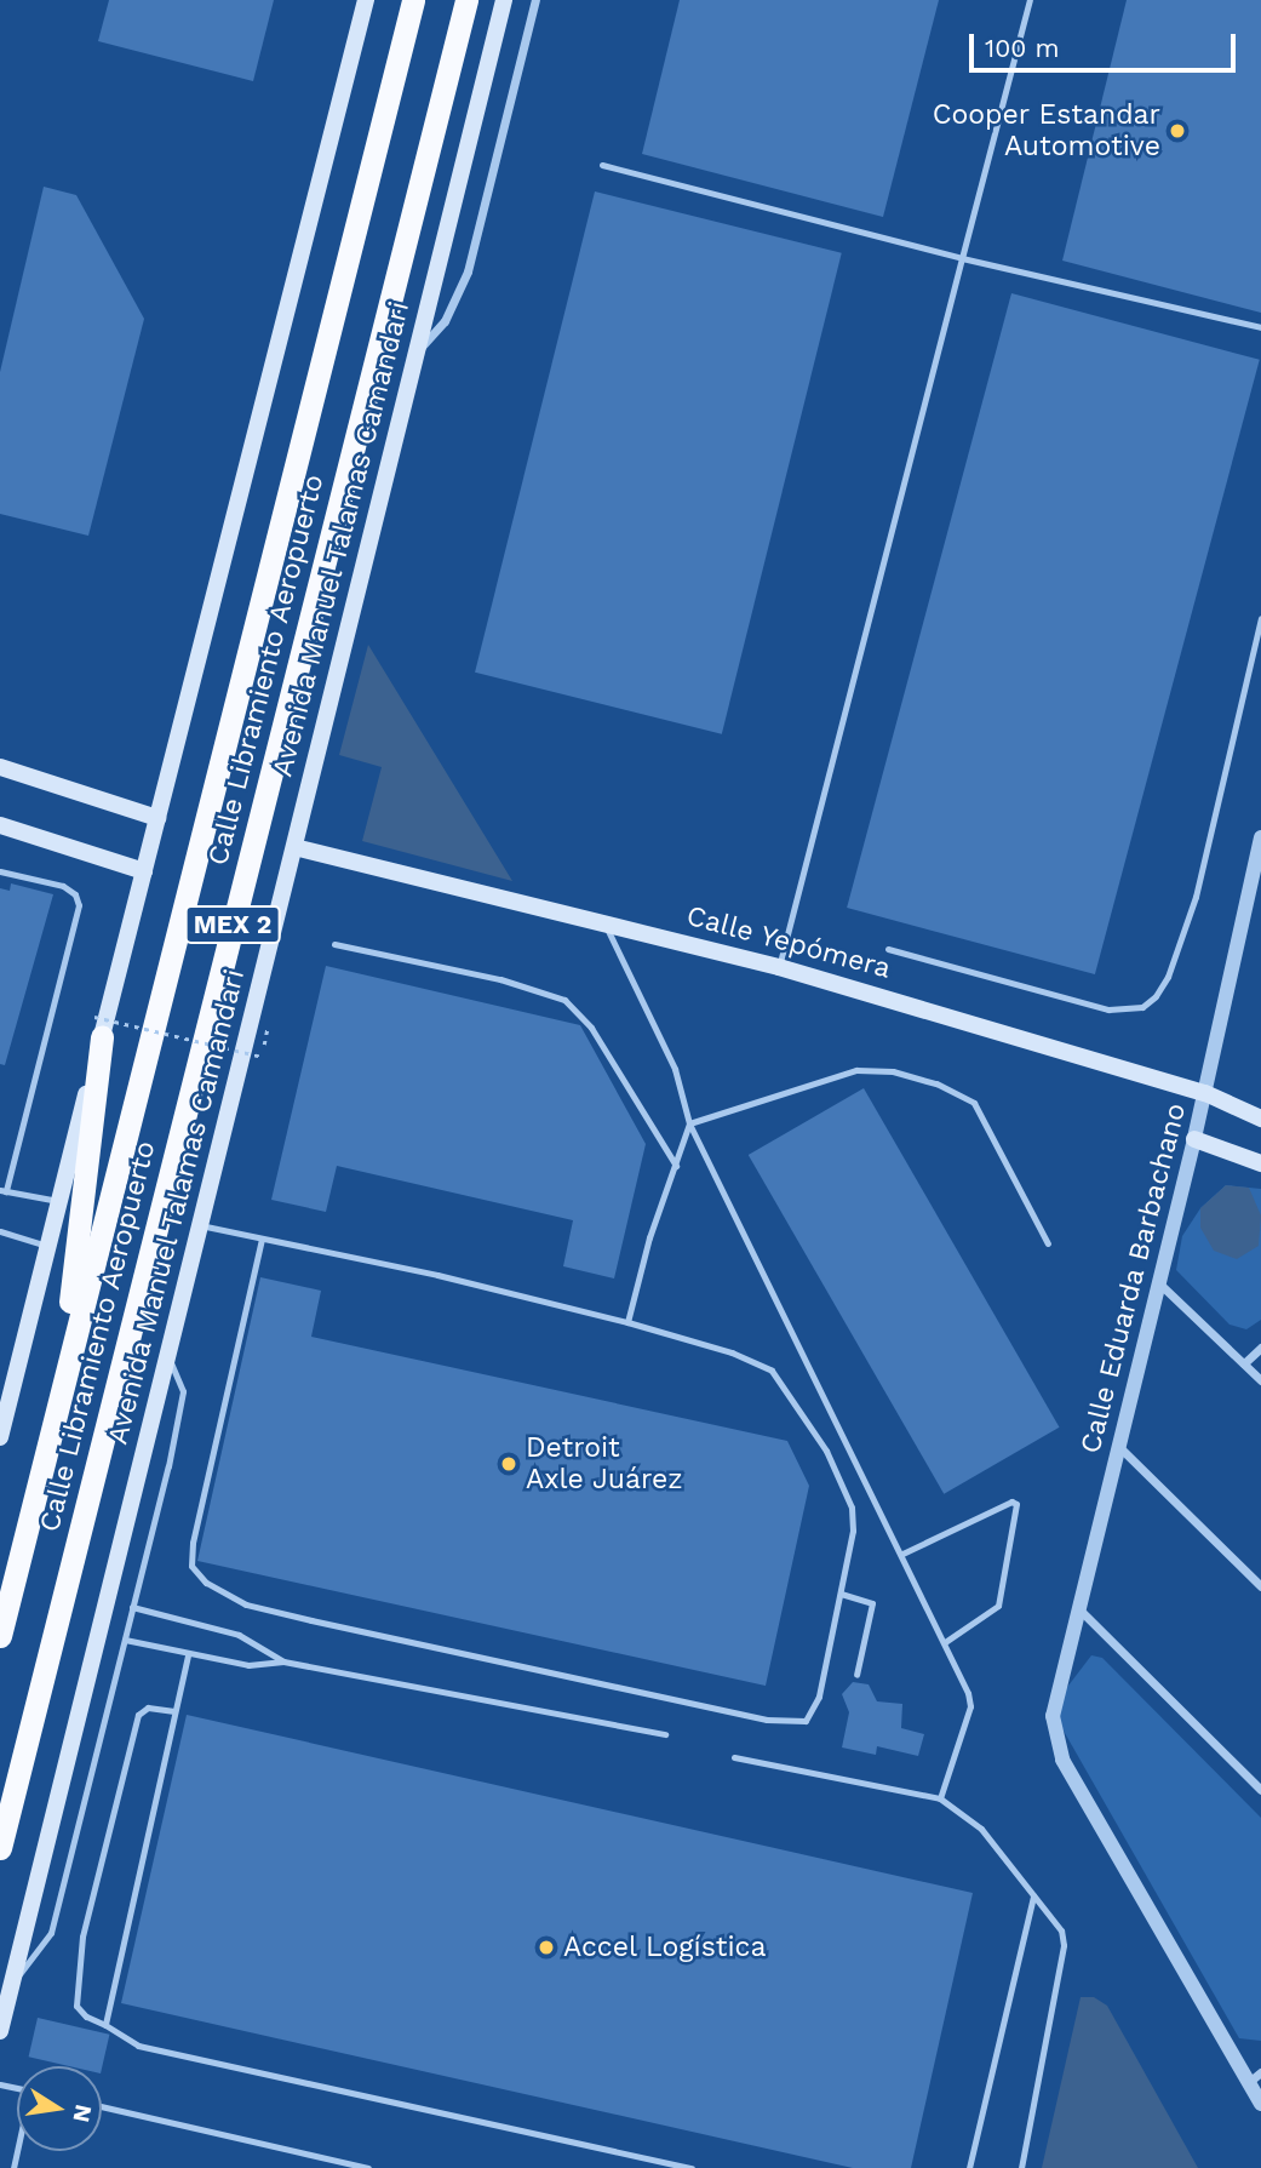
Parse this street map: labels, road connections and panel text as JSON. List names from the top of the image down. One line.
{"streets":{"highway":["Calle Libramiento Aeropuerto","MEX 2"],"main road":["Avenida Manuel Talamas Camandari","Calle Yepómera"],"street":["Calle Eduarda Barbachano"]},"crossings":[["Avenida Manuel Talamas Camandari","Calle Yepómera"],["Calle Yepómera","Calle Eduarda Barbachano"]],"places":["Cooper Estandar Automotive","Detroit Axle Juárez","Accel Logística"],"scale_bar":"100 m","north":"right"}
